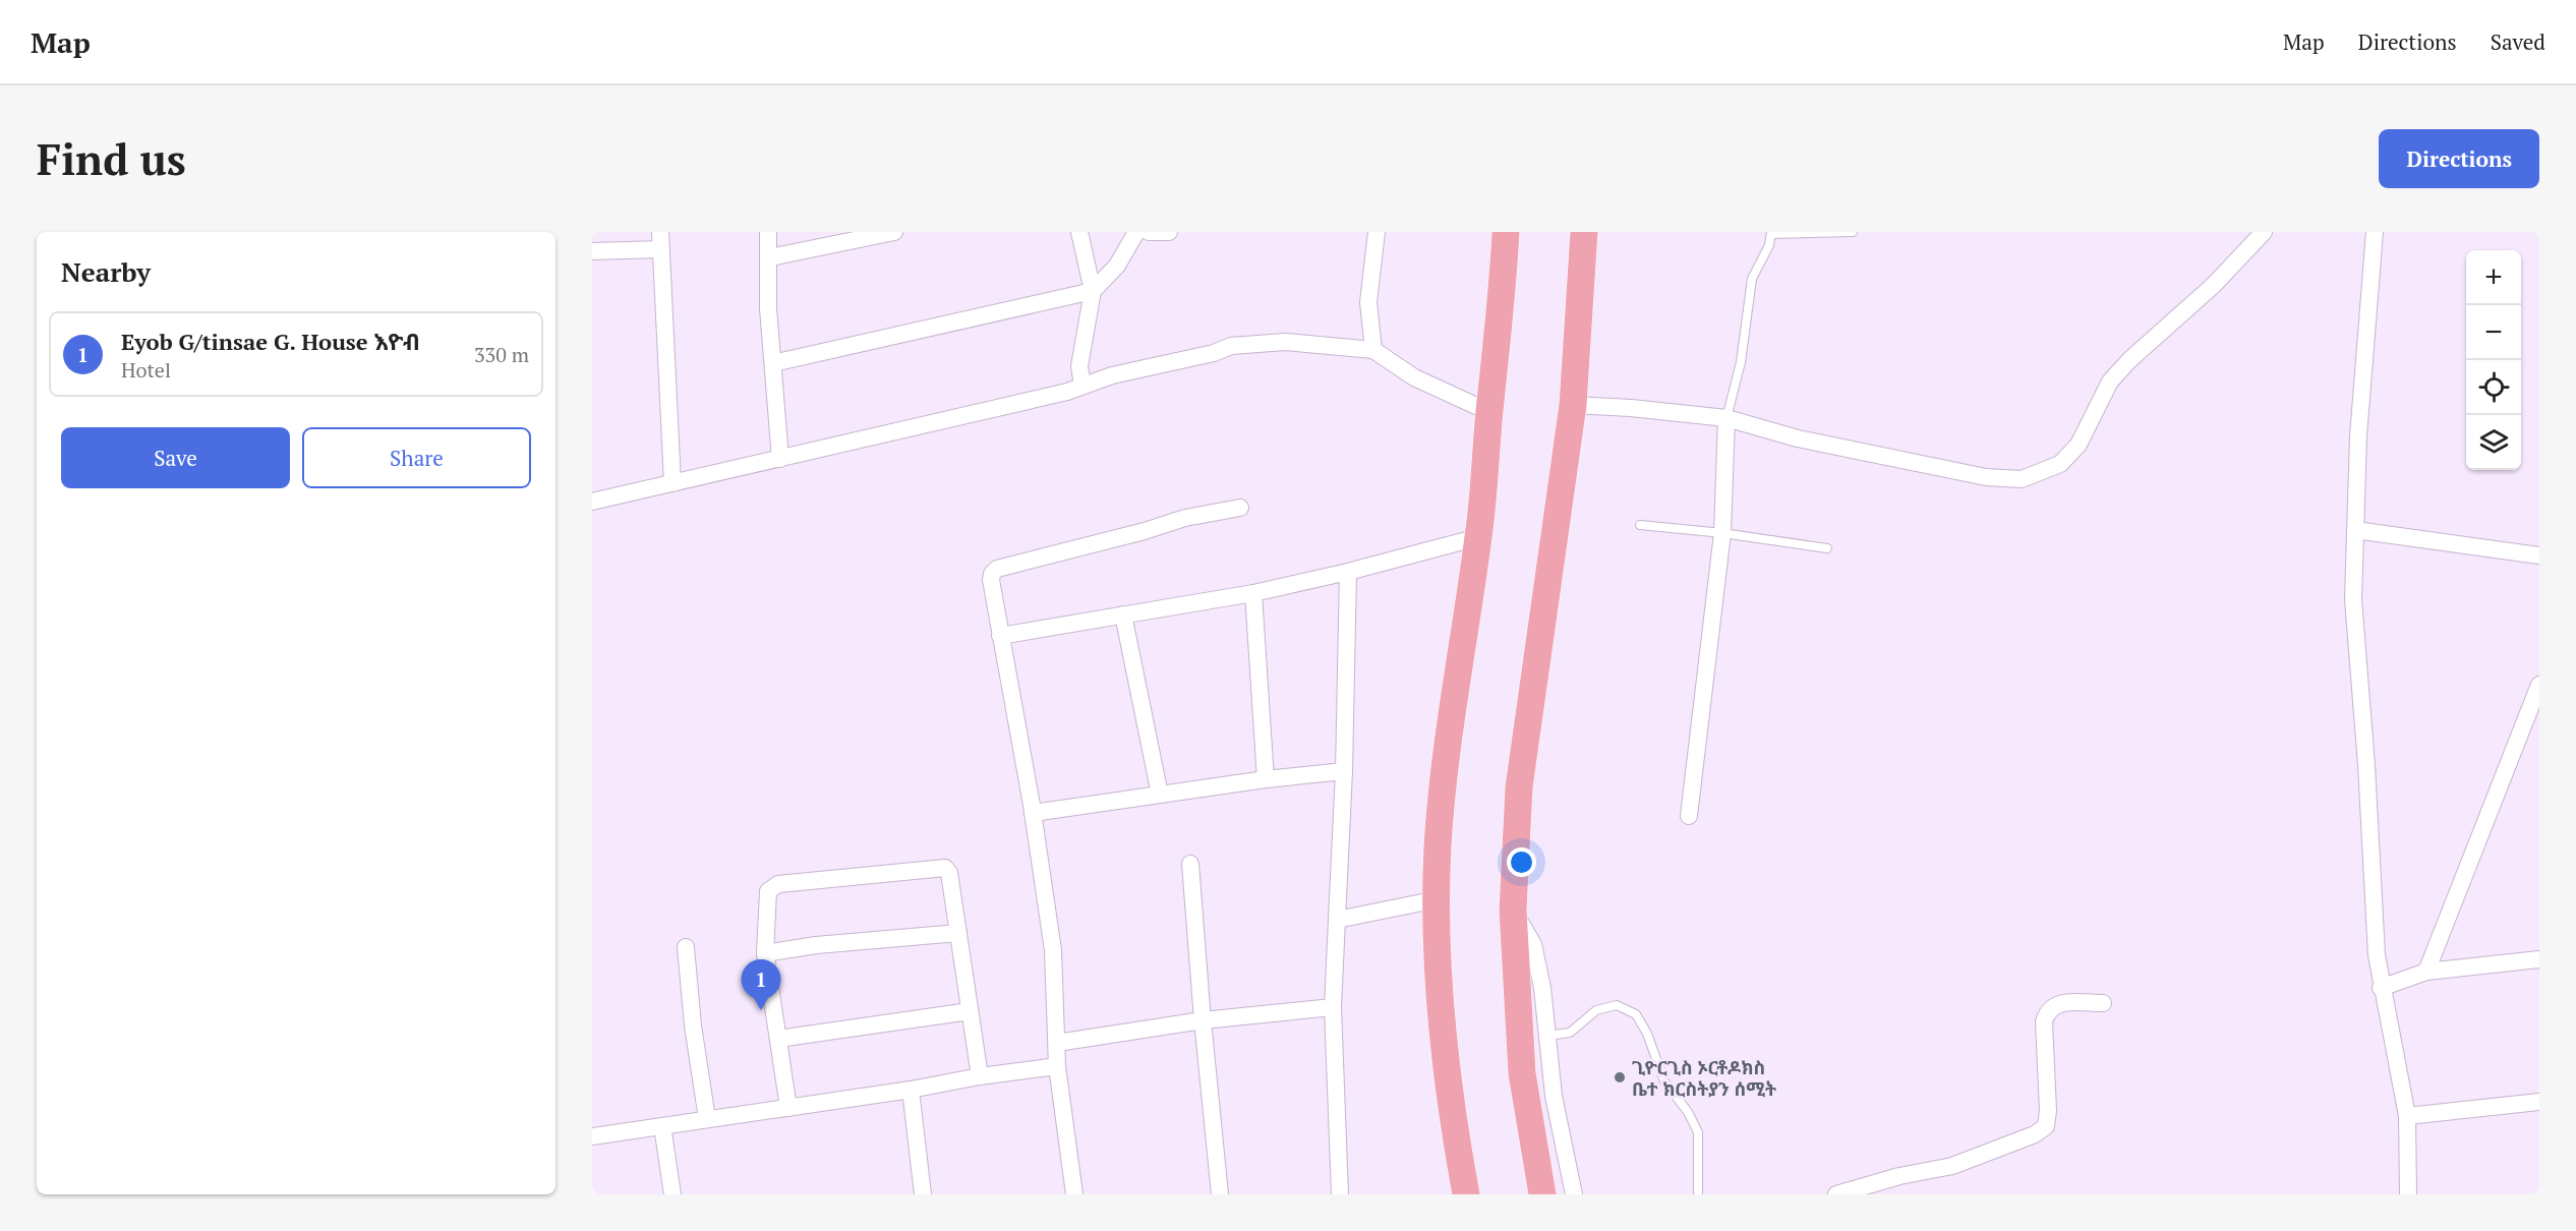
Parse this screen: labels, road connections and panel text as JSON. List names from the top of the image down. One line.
{"places":["ጊዮርጊስ ኦርቶዶክስ ቤተ ክርስትያን ሰሚት"],"page":{"header":"Map","nav":["Map","Directions","Saved"],"buttons":["Directions",["Save","Share"]],"title":"Find us","heading":"Nearby","map_buttons":["+","−"],"list":[{"mark":"1","name":"Eyob G/tinsae G. House እዮብ","note":"Hotel","value":"330 m"}],"pins":"1"}}
